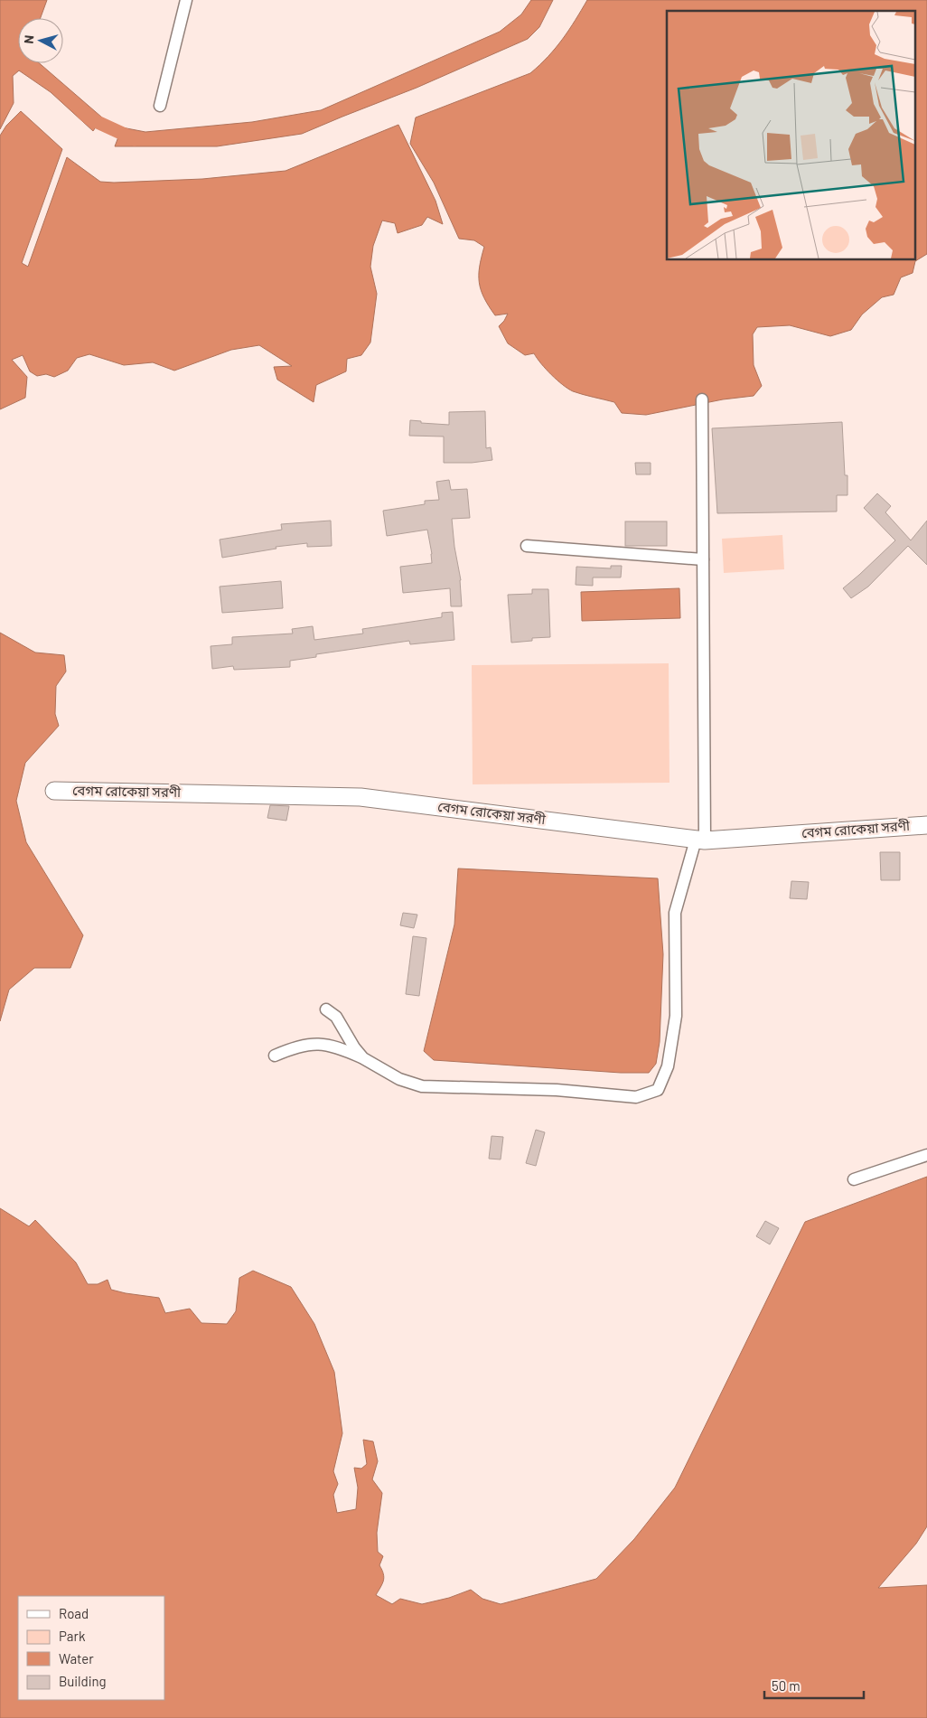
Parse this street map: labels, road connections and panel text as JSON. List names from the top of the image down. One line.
{"streets":{"street":["বেগম রোকেয়া সরণী"]},"legend":["Road","Park","Water","Building"],"scale_bar":"50 m","north":"left"}
